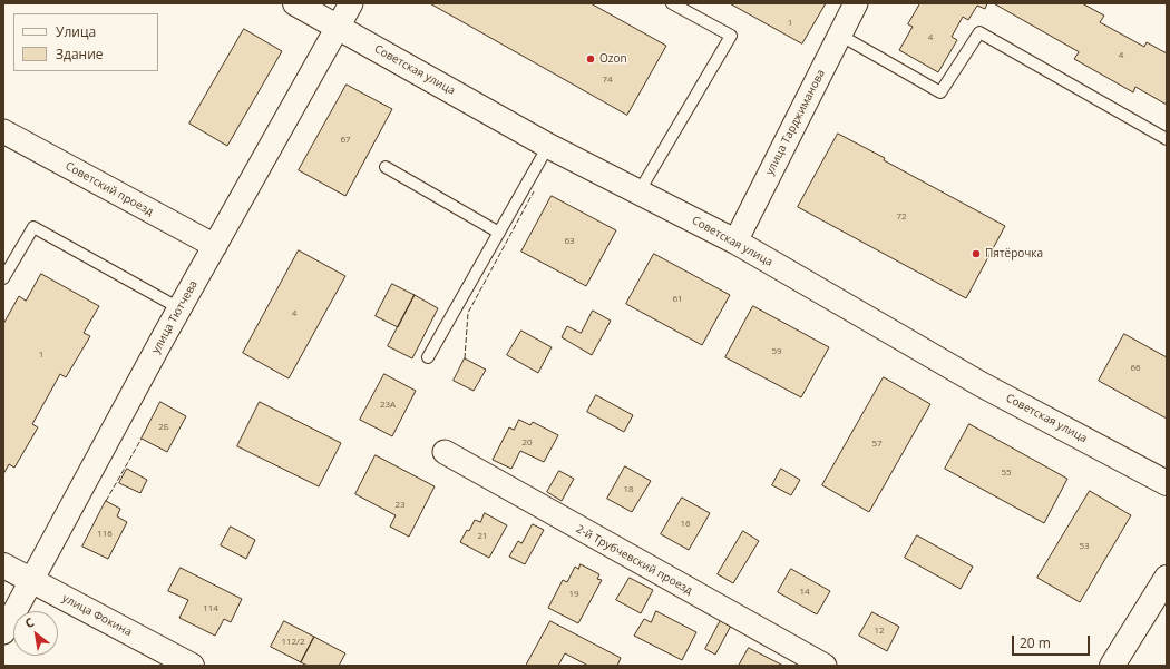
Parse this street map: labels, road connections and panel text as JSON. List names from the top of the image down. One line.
{"streets":{"main road":["Советская улица","улица Фокина"],"street":["улица Тарджиманова","Советский проезд","улица Тютчева","2-й Трубчевский проезд"]},"crossings":[["Советская улица","улица Тарджиманова"],["Советская улица","улица Тютчева"],["Советский проезд","улица Тютчева"],["улица Тютчева","улица Фокина"]],"places":["Ozon","Пятёрочка"],"house_numbers":["1","4","4","74","67","72","63","61","4","59","1","66","23А","2Б","20","57","55","18","23","16","116","21","53","14","19","114","12","112/2"],"legend":["Улица","Здание"],"scale_bar":"20 m","north":"top left"}
